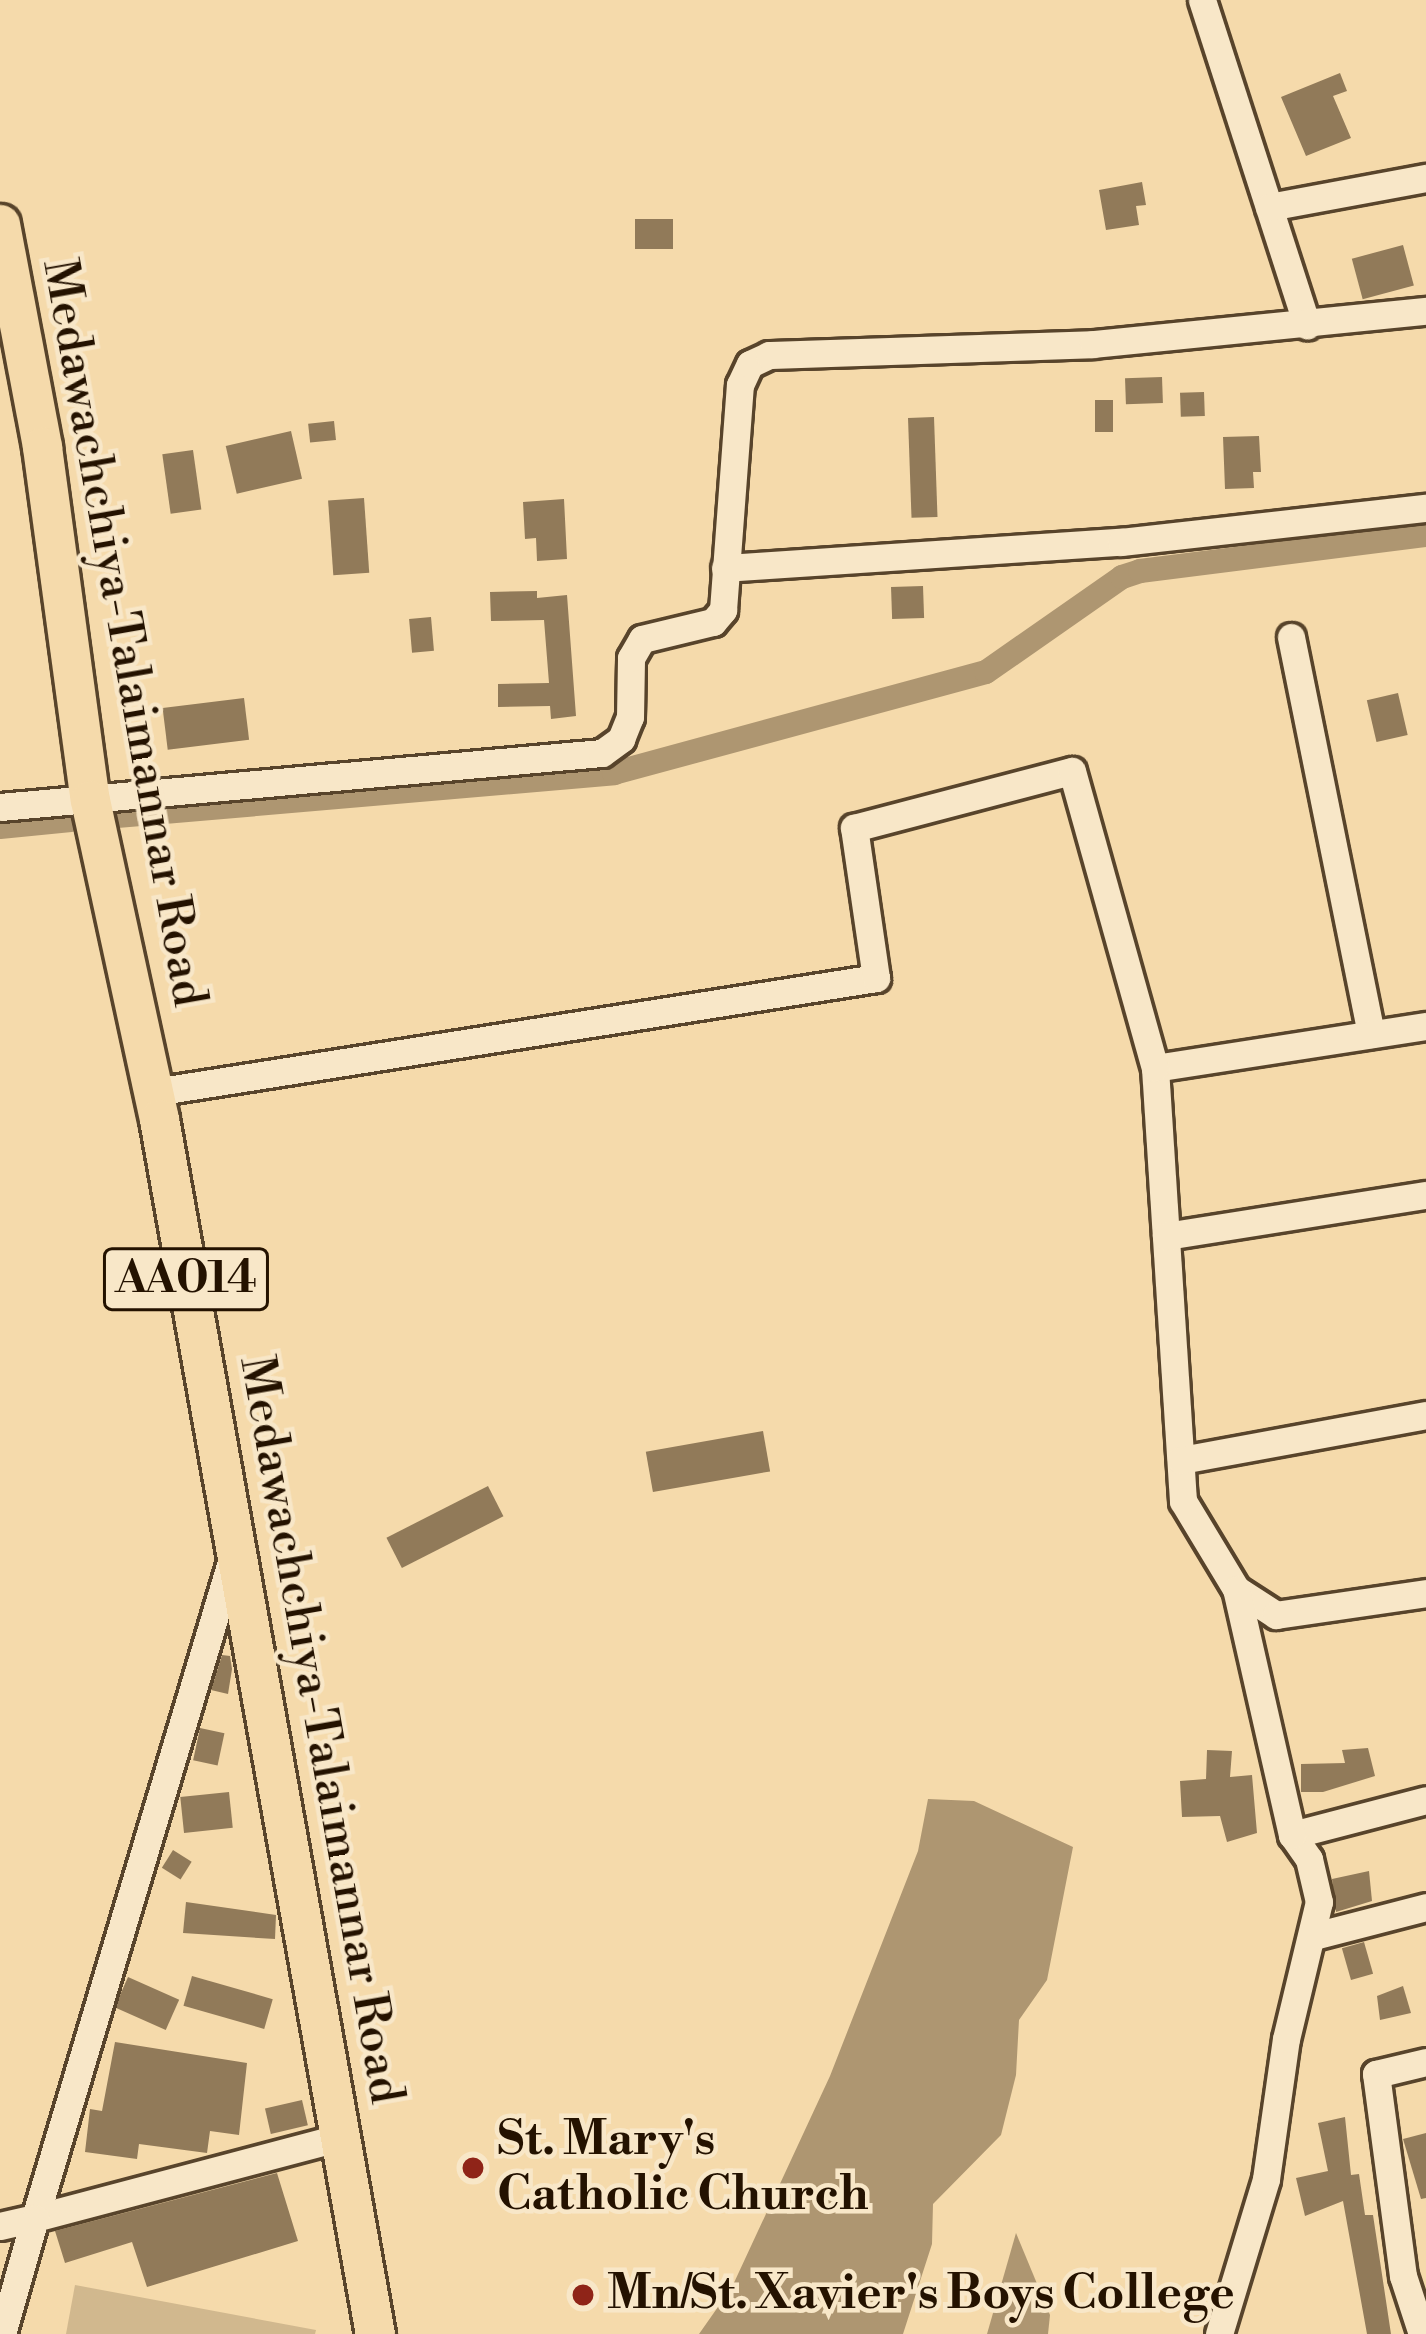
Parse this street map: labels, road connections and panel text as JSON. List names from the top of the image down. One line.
{"streets":{"highway":["Medawachchiya-Talaimannar Road","AA014"]},"places":["St. Mary's Catholic Church","Mn/St. Xavier's Boys College"]}
